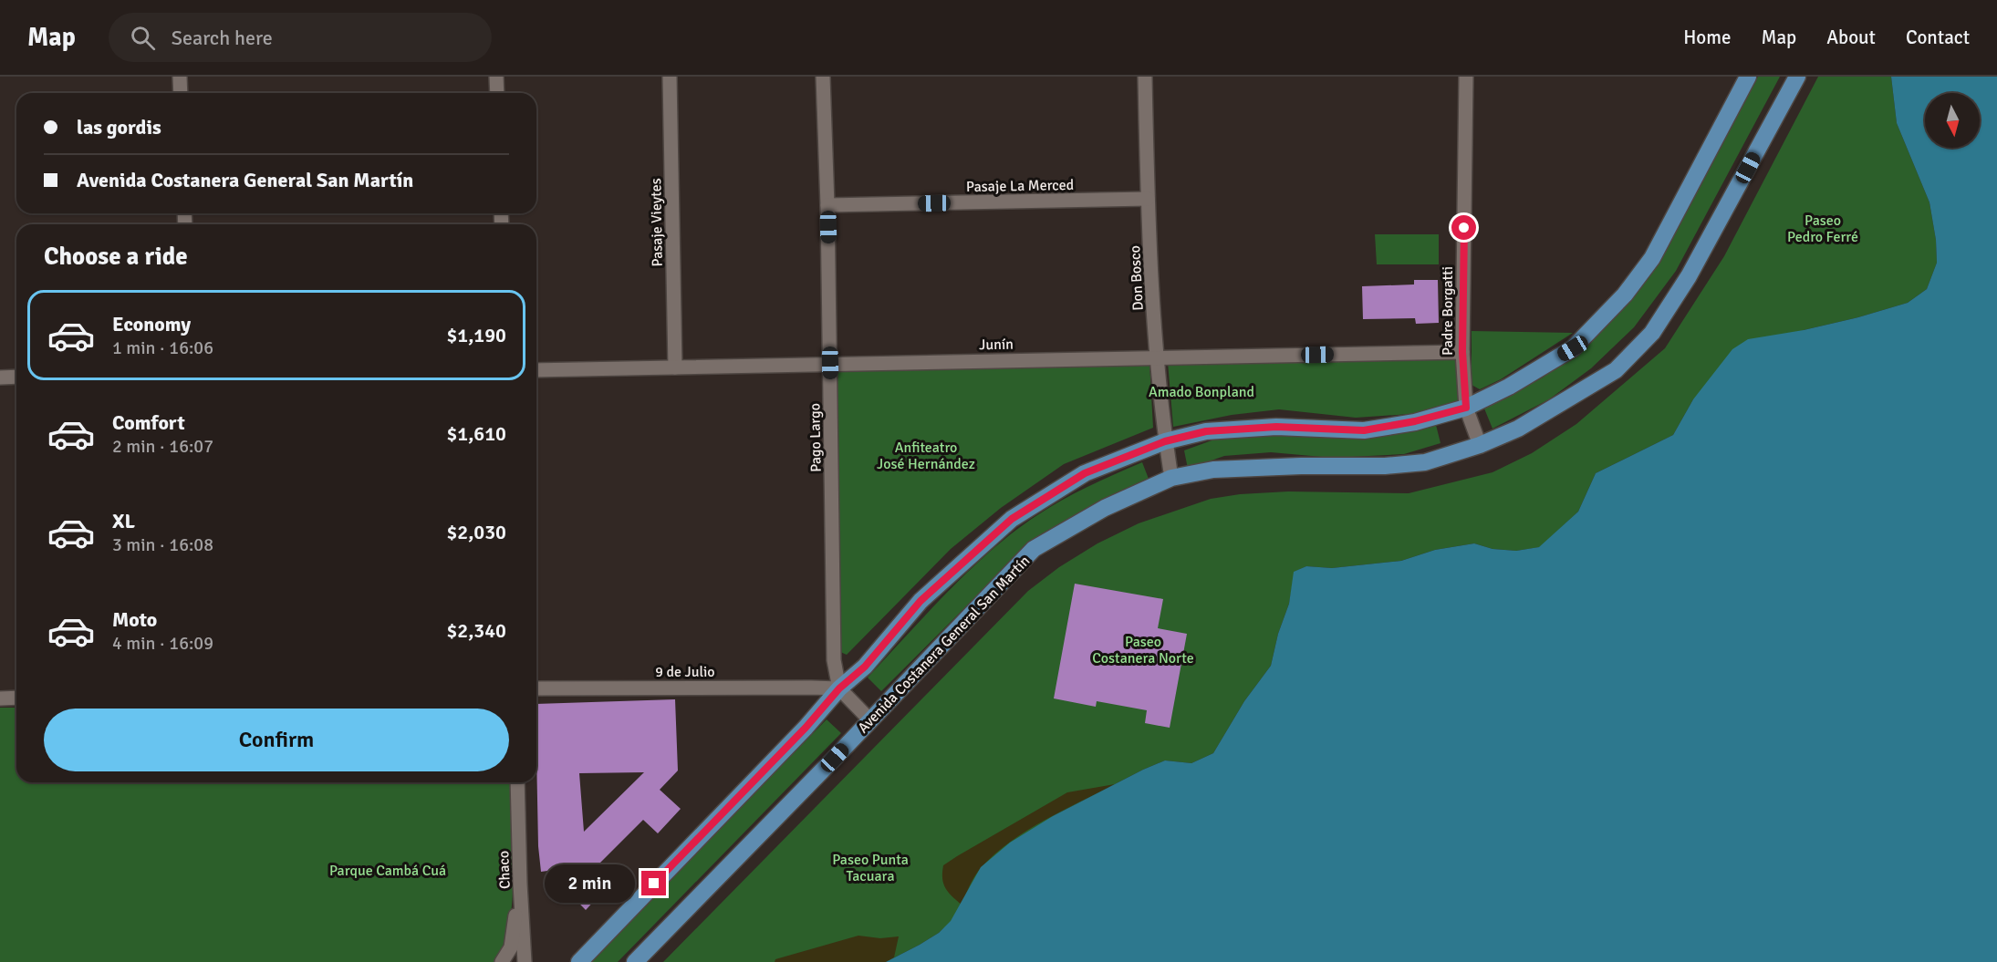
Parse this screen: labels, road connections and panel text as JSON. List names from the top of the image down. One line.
{"streets":{"main road":["Avenida Costanera General San Martín"],"street":["Pasaje La Merced","Pasaje Vieytes","Don Bosco","Padre Borgatti","Junín","Pago Largo","9 de Julio","Chaco"]},"crossings":[["Pasaje La Merced","Don Bosco"],["Pasaje La Merced","Pago Largo"],["Pasaje Vieytes","Junín"],["Don Bosco","Junín"],["Don Bosco","Avenida Costanera General San Martín"],["Padre Borgatti","Junín"],["Padre Borgatti","Avenida Costanera General San Martín"],["Junín","Pago Largo"],["Pago Largo","9 de Julio"]],"parks":["Paseo Pedro Ferré","Amado Bonpland","Anfiteatro José Hernández","Paseo Costanera Norte","Paseo Punta Tacuara","Parque Cambá Cuá"],"north":"bottom","page":{"header":"Map","search":"Search here","nav":["Home","Map","About","Contact"],"banner":["las gordis","Avenida Costanera General San Martín"],"heading":"Choose a ride","list":[{"name":"Economy","note":"1 min · 16:06","value":"$1,190"},{"name":"Comfort","note":"2 min · 16:07","value":"$1,610"},{"name":"XL","note":"3 min · 16:08","value":"$2,030"},{"name":"Moto","note":"4 min · 16:09","value":"$2,340"}],"buttons":"Confirm","bubble":"2 min"}}
